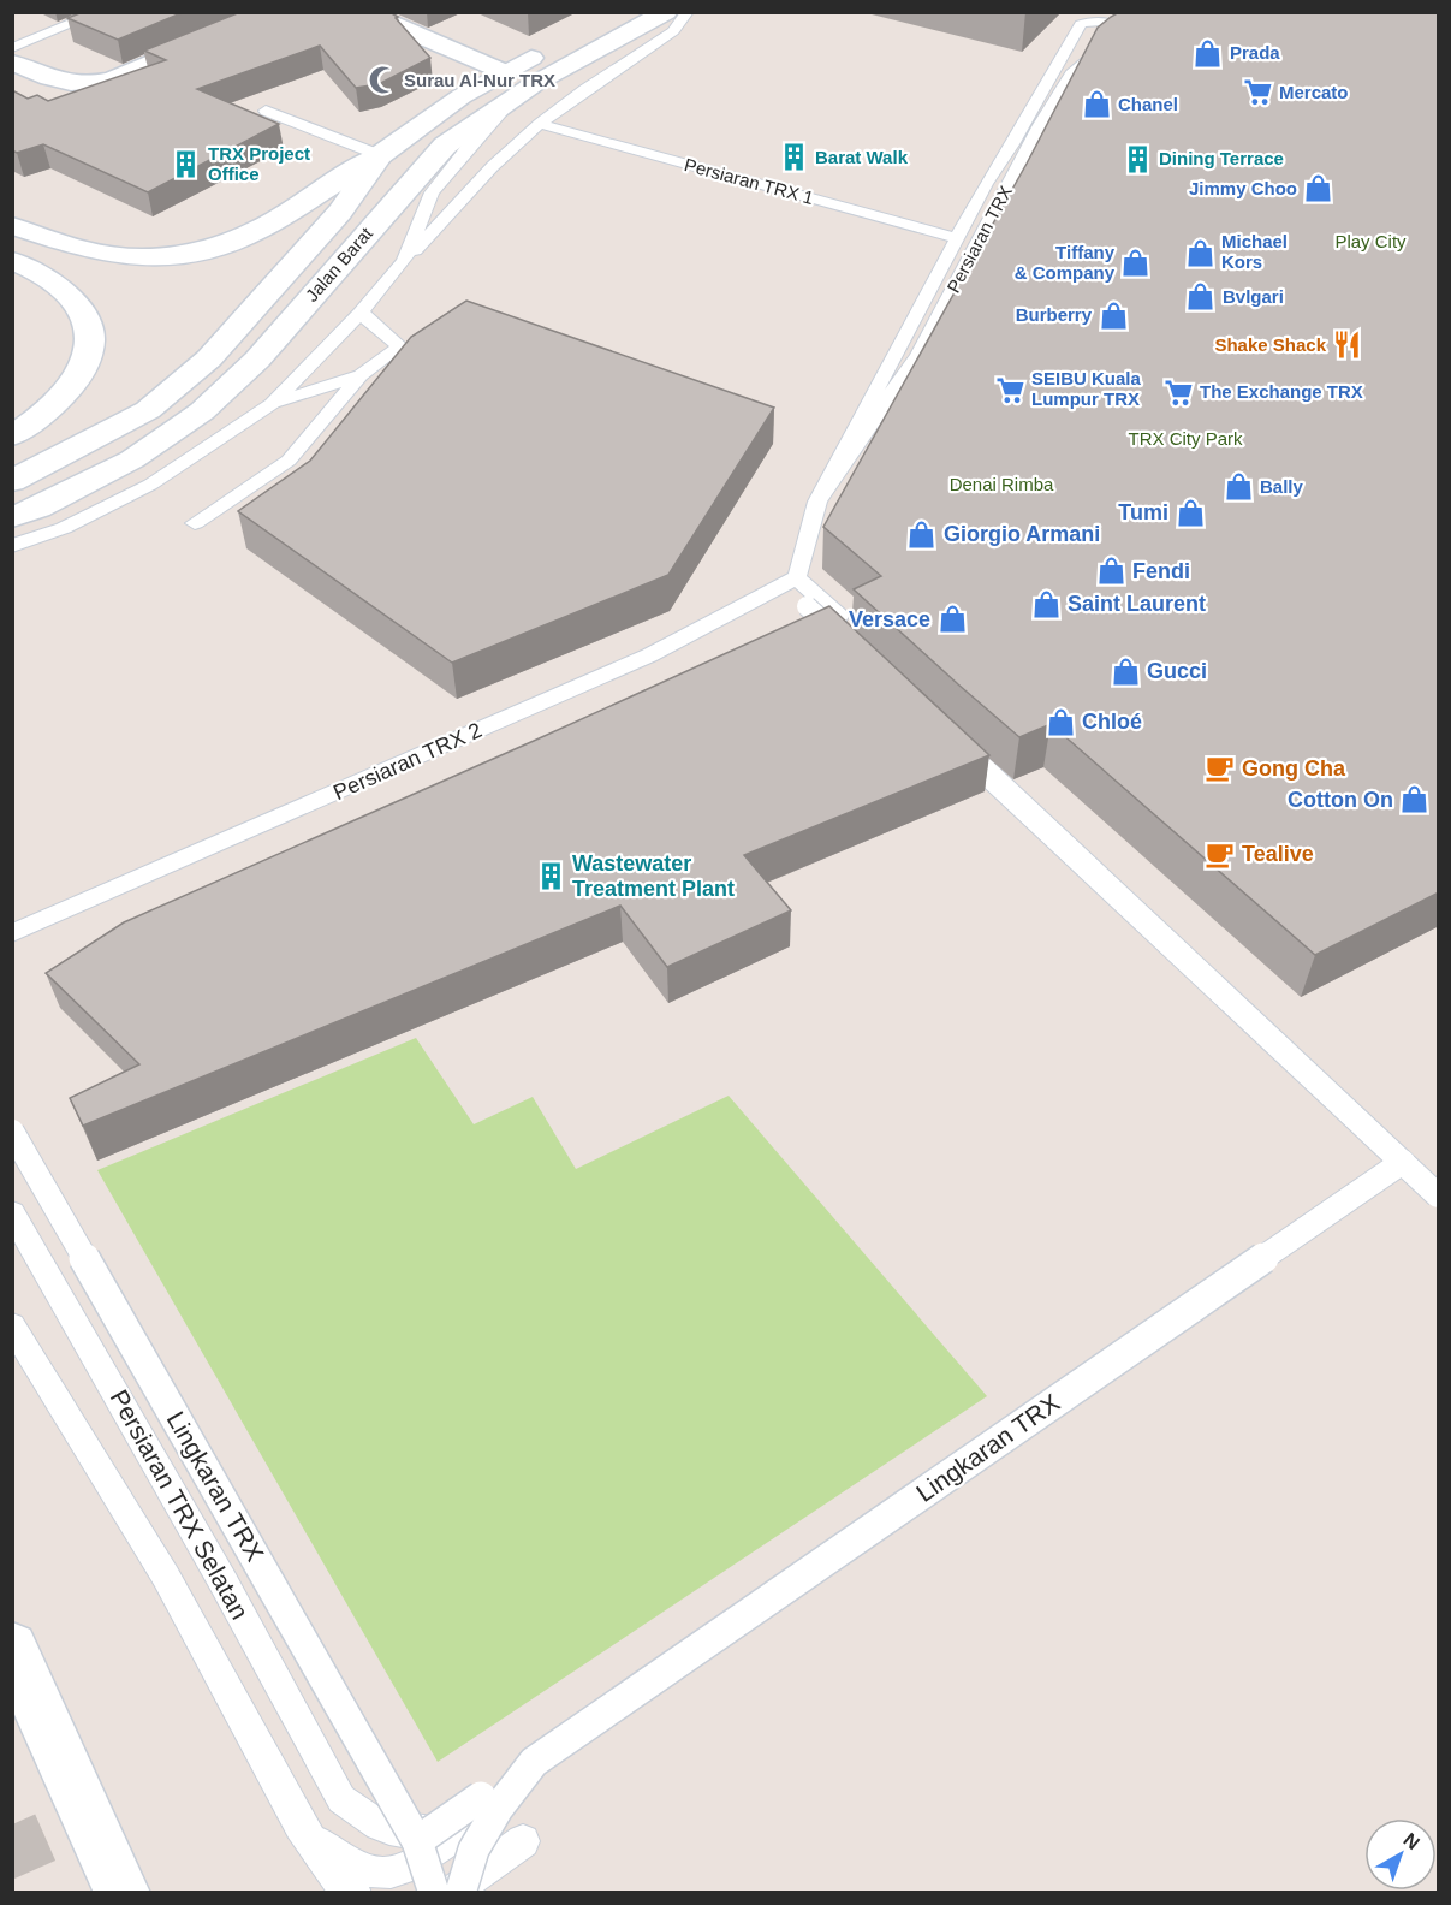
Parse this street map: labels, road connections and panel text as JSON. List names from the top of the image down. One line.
{"streets":{"street":["Jalan Barat"],"lane":["Persiaran TRX 1","Persiaran TRX","Persiaran TRX 2","Lingkaran TRX","Persiaran TRX Selatan"]},"crossings":[["Persiaran TRX 1","Persiaran TRX"],["Persiaran TRX","Persiaran TRX 2"]],"parks":["Play City","TRX City Park","Denai Rimba"],"places":{"shop":["Prada","Chanel","Jimmy Choo","Michael Kors","Tiffany & Company","Bvlgari","Burberry","Bally","Tumi","Giorgio Armani","Fendi","Saint Laurent","Versace","Gucci","Chloé","Cotton On"],"mosque":["Surau Al-Nur TRX"],"supermarket":["Mercato","SEIBU Kuala Lumpur TRX","The Exchange TRX"],"building":["Barat Walk","Dining Terrace","TRX Project Office","Wastewater Treatment Plant"],"restaurant":["Shake Shack"],"cafe":["Gong Cha","Tealive"]},"north":"top right"}
